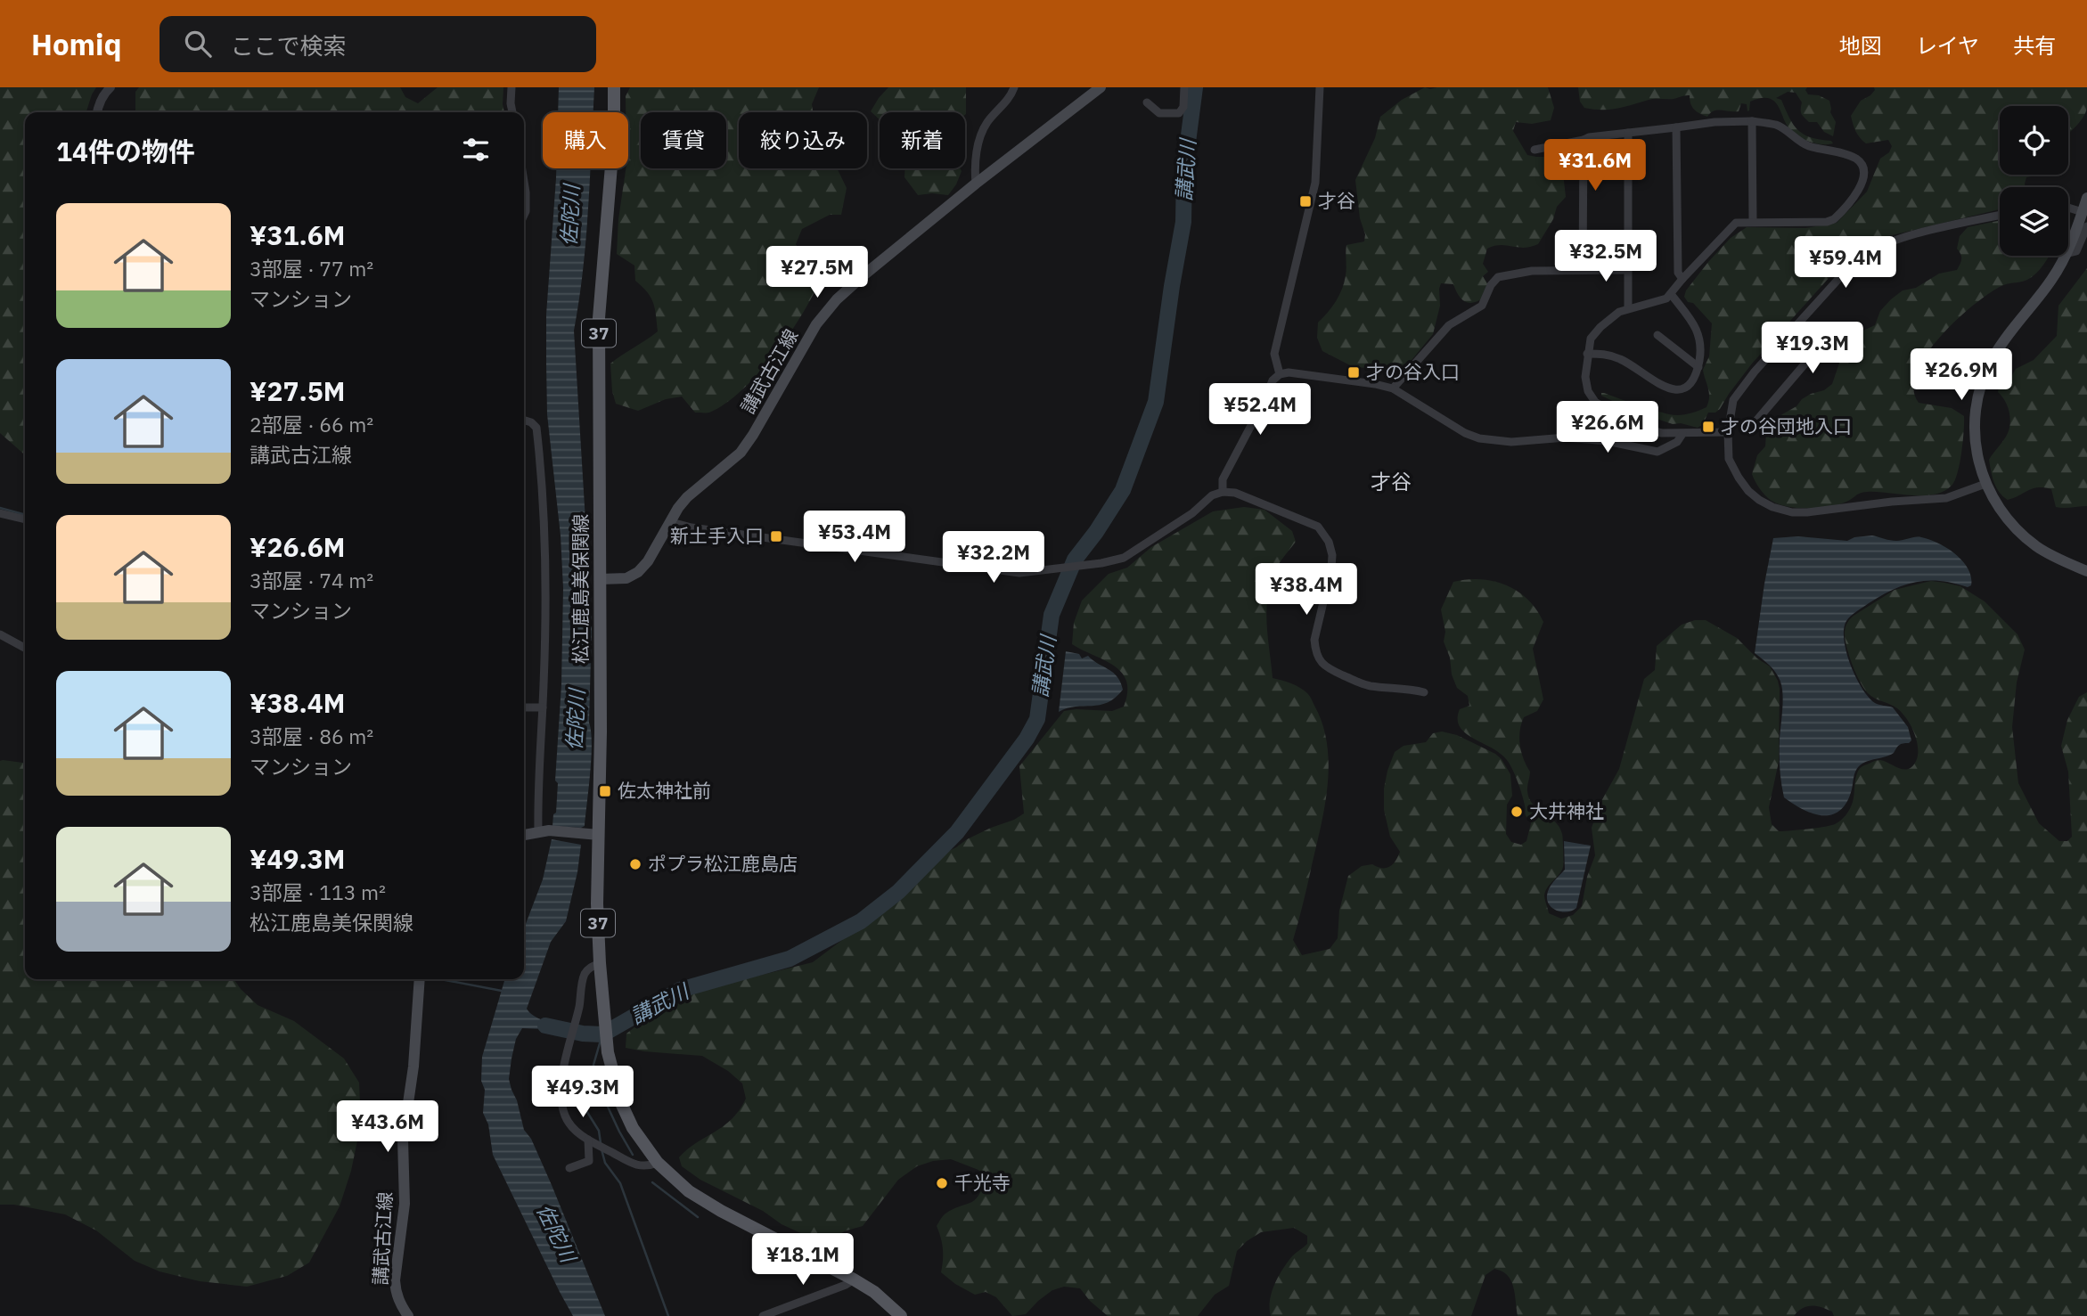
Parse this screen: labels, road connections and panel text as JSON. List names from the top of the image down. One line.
{"streets":{"main road":["37","講武古江線","松江鹿島美保関線"]},"crossings":[["講武古江線","松江鹿島美保関線"]],"districts":["才谷"],"water":["講武川","佐陀川"],"places":{"transit":["才谷","才の谷入口","才の谷団地入口","新土手入口","佐太神社前"],"other":["大井神社","ポプラ松江鹿島店","千光寺"]},"page":{"header":"Homiq","search":"ここで検索","nav":["地図","レイヤ","共有"],"chip":["購入","賃貸","絞り込み","新着"],"heading":"14件の物件","price":["¥31.6M","¥32.5M","¥59.4M","¥27.5M","¥19.3M","¥26.9M","¥52.4M","¥26.6M","¥53.4M","¥32.2M","¥38.4M","¥49.3M","¥43.6M","¥18.1M"],"list":[{"name":"¥31.6M","note":"3部屋 · 77 m² · マンション"},{"name":"¥27.5M","note":"2部屋 · 66 m² · 講武古江線"},{"name":"¥26.6M","note":"3部屋 · 74 m² · マンション"},{"name":"¥38.4M","note":"3部屋 · 86 m² · マンション"},{"name":"¥49.3M","note":"3部屋 · 113 m² · 松江鹿島美保関線"}]}}
